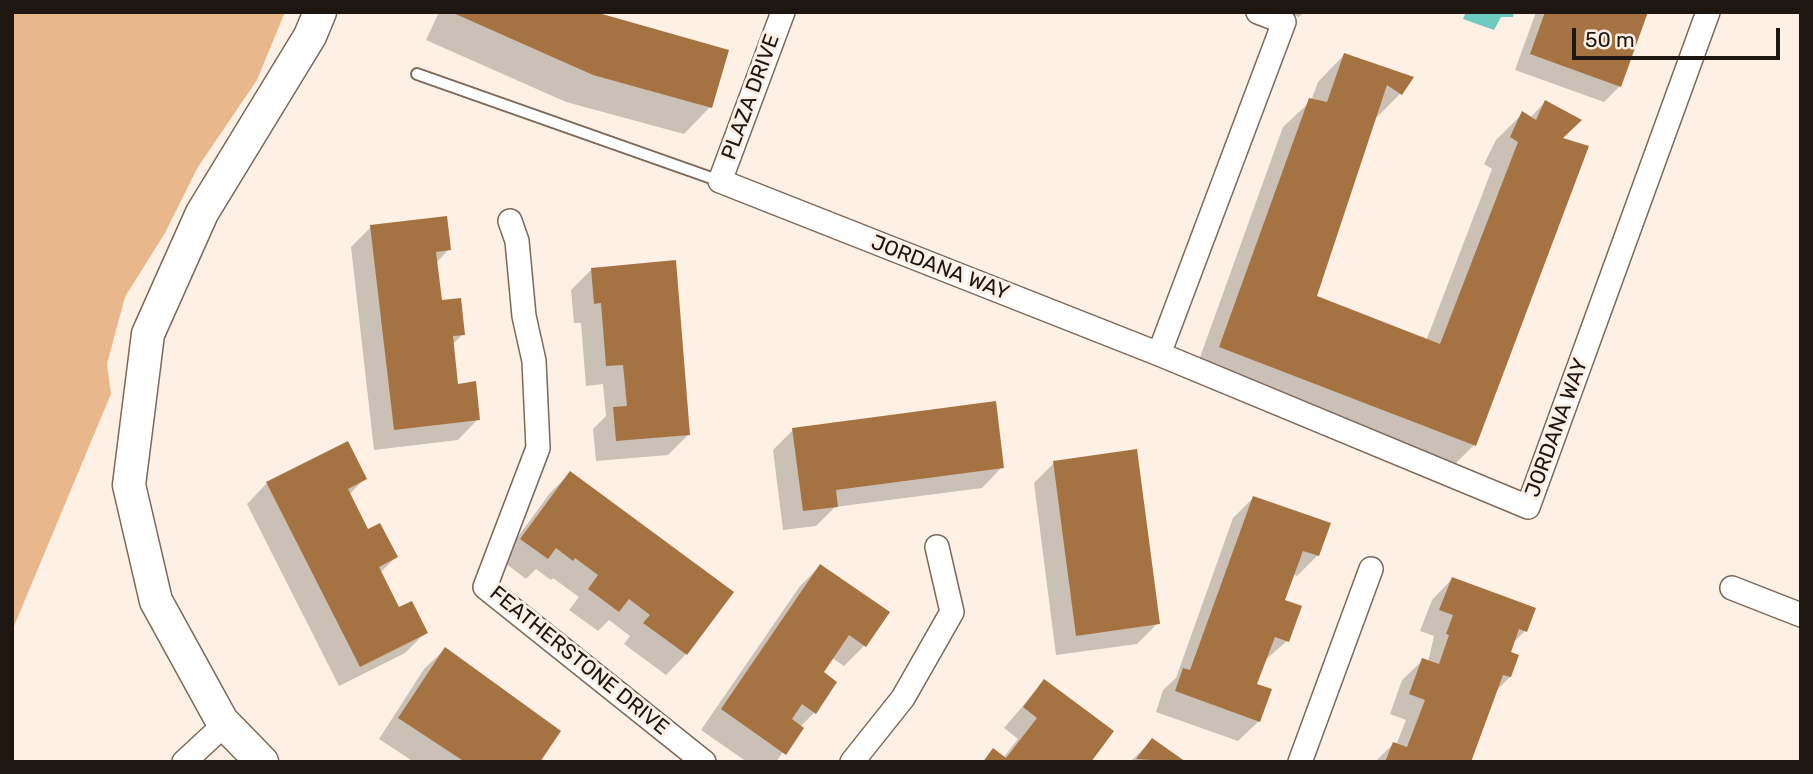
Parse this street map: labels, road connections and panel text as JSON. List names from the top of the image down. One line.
{"streets":{"street":["PLAZA DRIVE","JORDANA WAY","FEATHERSTONE DRIVE"]},"crossings":[["PLAZA DRIVE","JORDANA WAY"]],"scale_bar":"50 m"}
